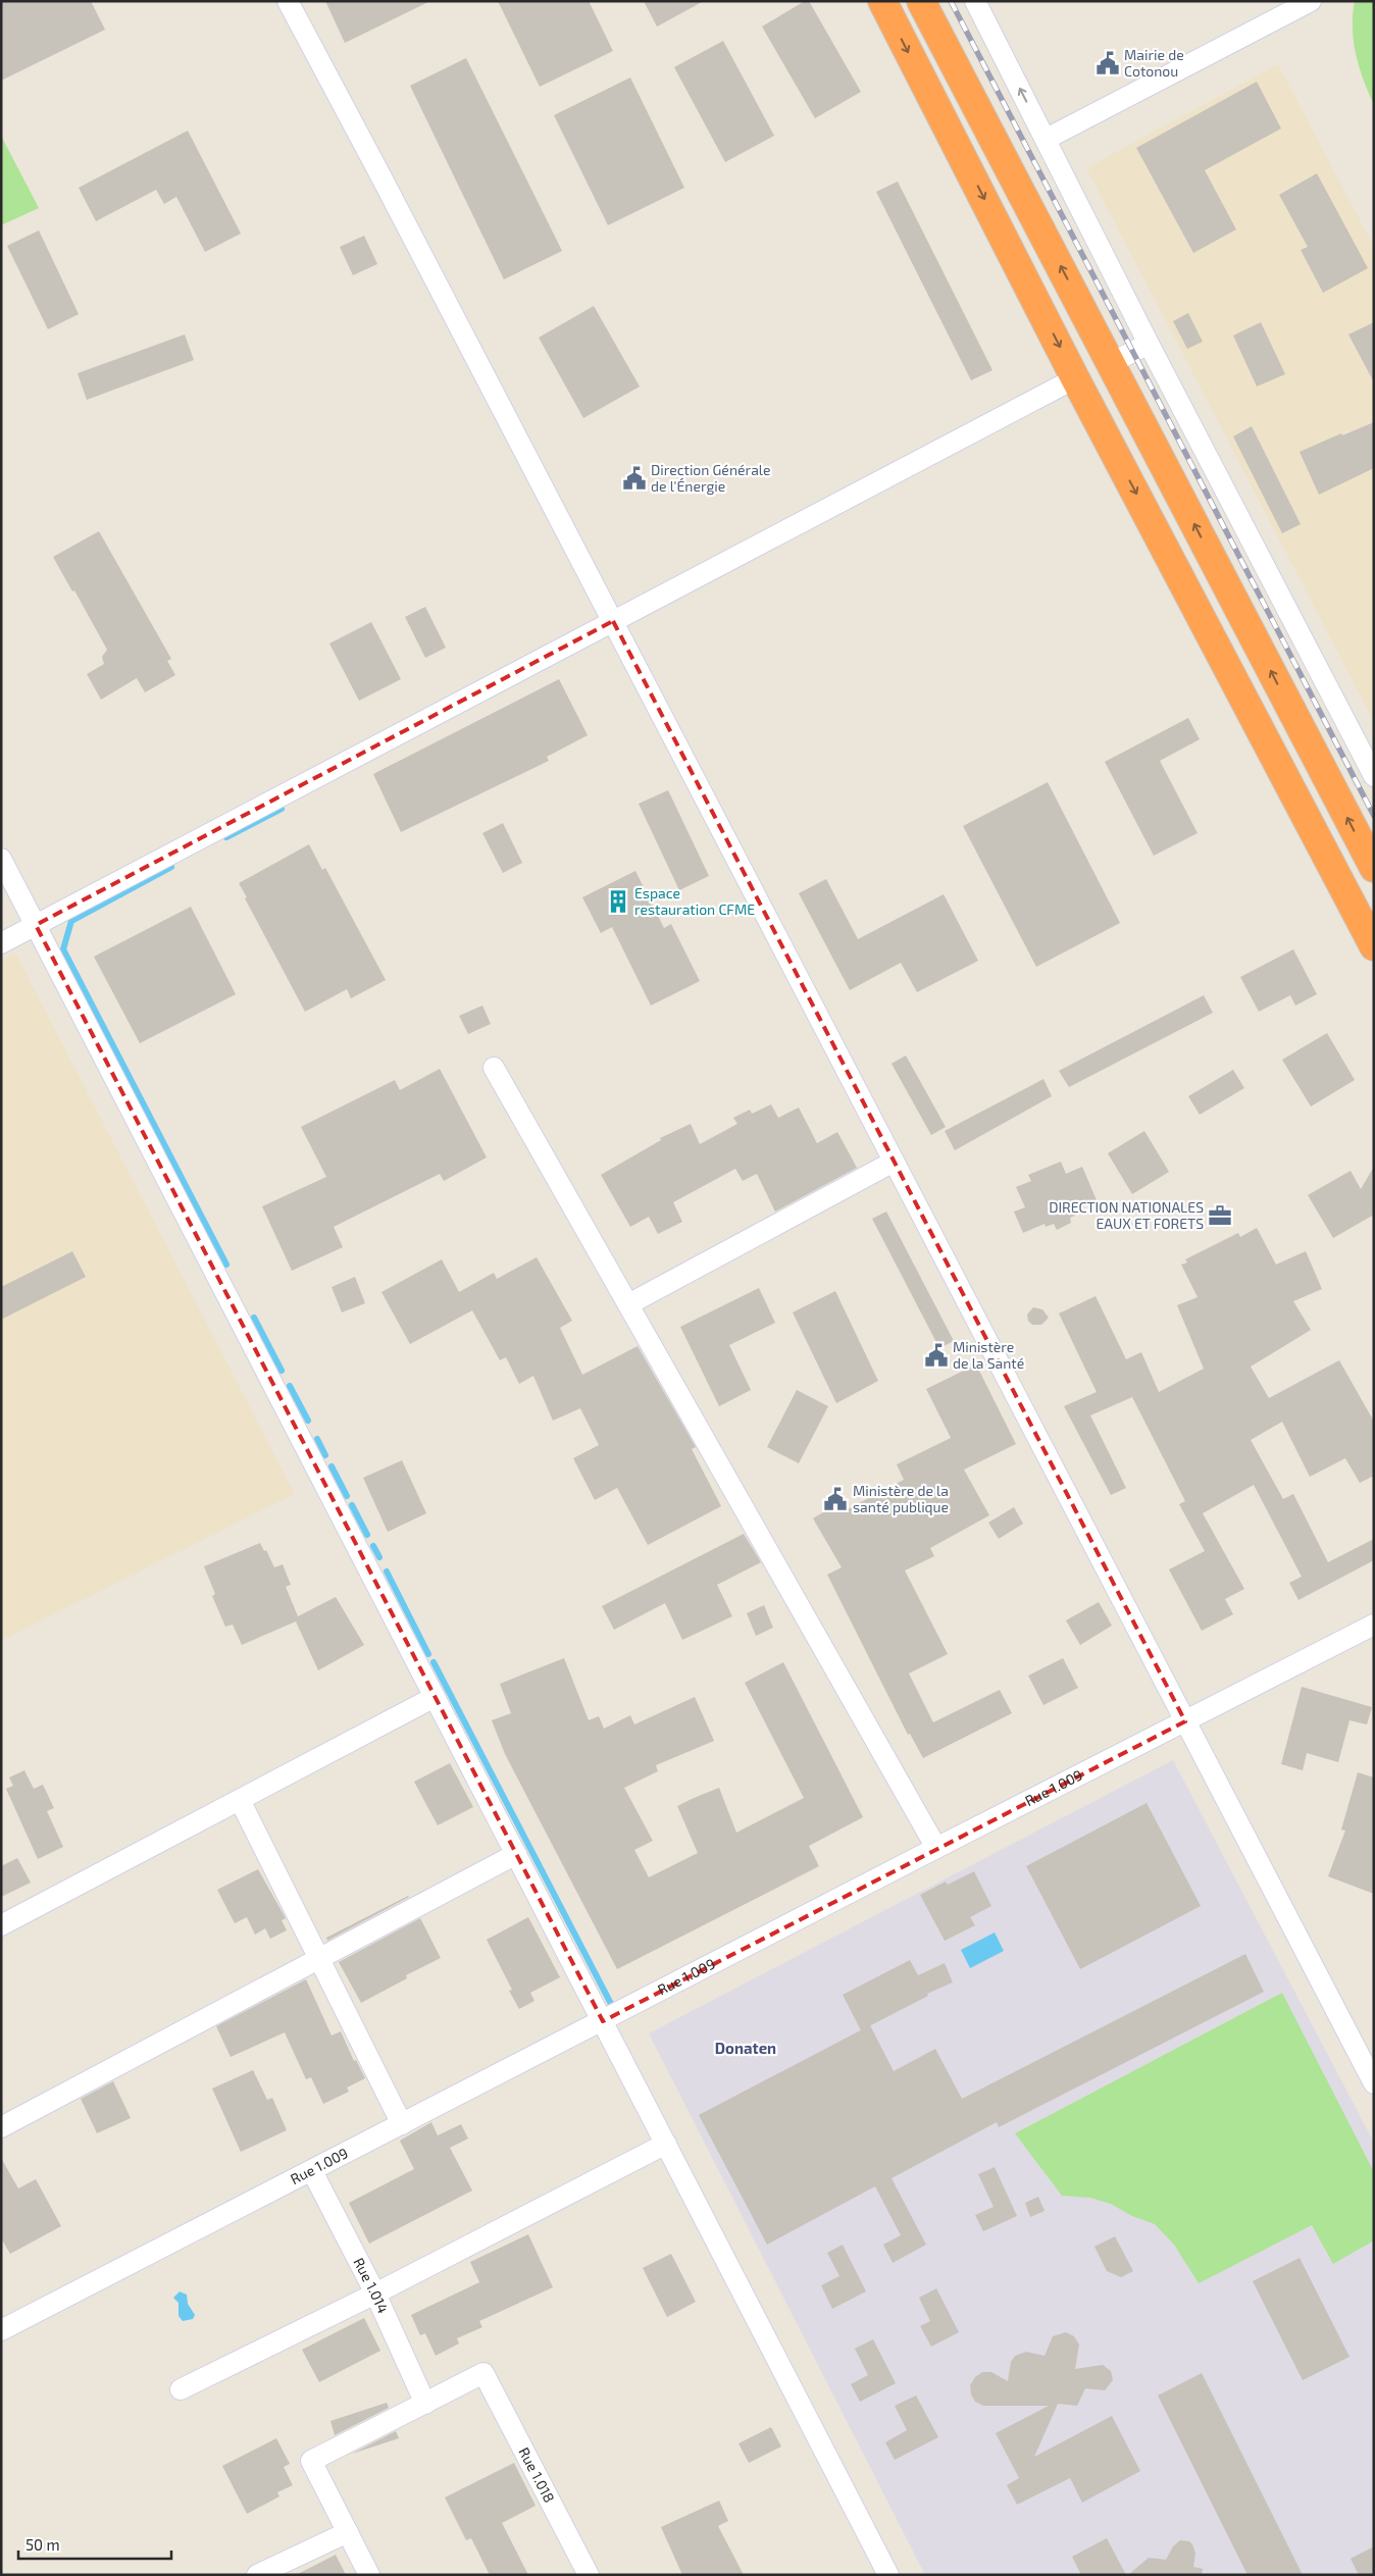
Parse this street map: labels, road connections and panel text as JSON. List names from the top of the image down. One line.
{"streets":{"street":["Rue 1.009","Rue 1.014","Rue 1.018"]},"crossings":[["Rue 1.009","Rue 1.014"],["Rue 1.014","Rue 1.018"]],"districts":["Donaten"],"places":{"public building":["Mairie de Cotonou","Direction Générale de l'Énergie","Ministère de la Santé","Ministère de la santé publique"],"building":["Espace restauration CFME"],"office":["DIRECTION NATIONALES EAUX ET FORETS"]},"scale_bar":"50 m"}
